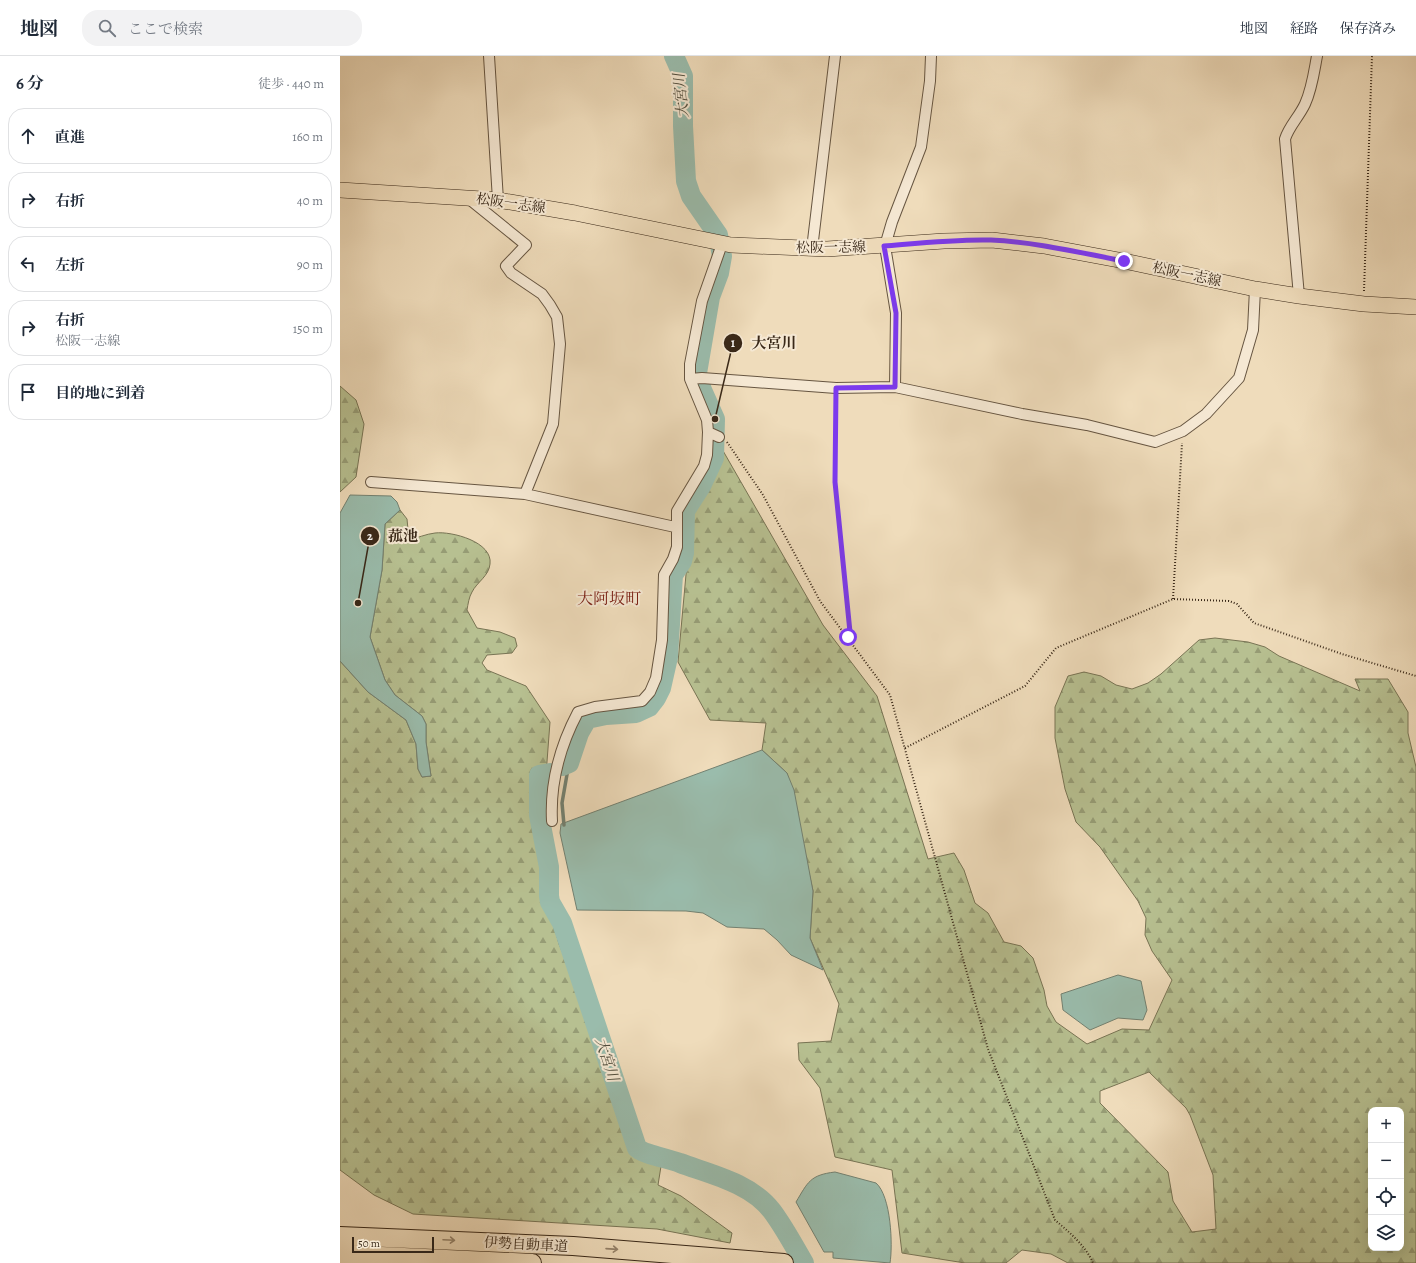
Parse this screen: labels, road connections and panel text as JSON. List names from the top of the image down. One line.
{"streets":{"highway":["伊勢自動車道"],"main road":["松阪一志線"]},"districts":["大阿坂町"],"water":["大宮川"],"places":["大宮川","菰池"],"scale_bar":"50 m","page":{"header":"地図","search":"ここで検索","nav":["地図","経路","保存済み"],"heading":["6 分","徒歩 · 440 m"],"list":[["直進","160 m"],["右折","40 m"],["左折","90 m"],["右折","松阪一志線","150 m"],"目的地に到着"],"map_buttons":["+","−"],"scale":"50 m"}}
